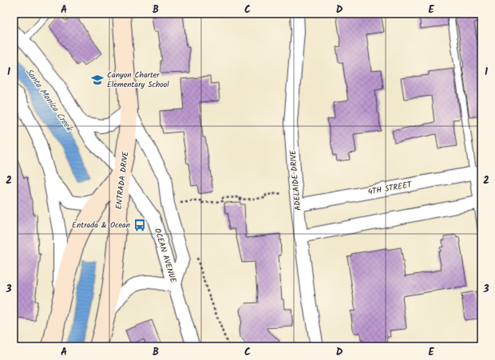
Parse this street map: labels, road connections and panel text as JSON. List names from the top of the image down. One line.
{"streets":{"street":["ENTRADA DRIVE","ADELAIDE DRIVE","4TH STREET","OCEAN AVENUE"]},"crossings":[["ENTRADA DRIVE","OCEAN AVENUE"],["ADELAIDE DRIVE","4TH STREET"]],"water":["Santa Monica Creek"],"places":{"school or university":["Canyon Charter Elementary School"],"bus stop":["Entrada & Ocean"]},"grid":{"columns":["A","B","C","D","E"],"rows":["1","2","3"]}}
